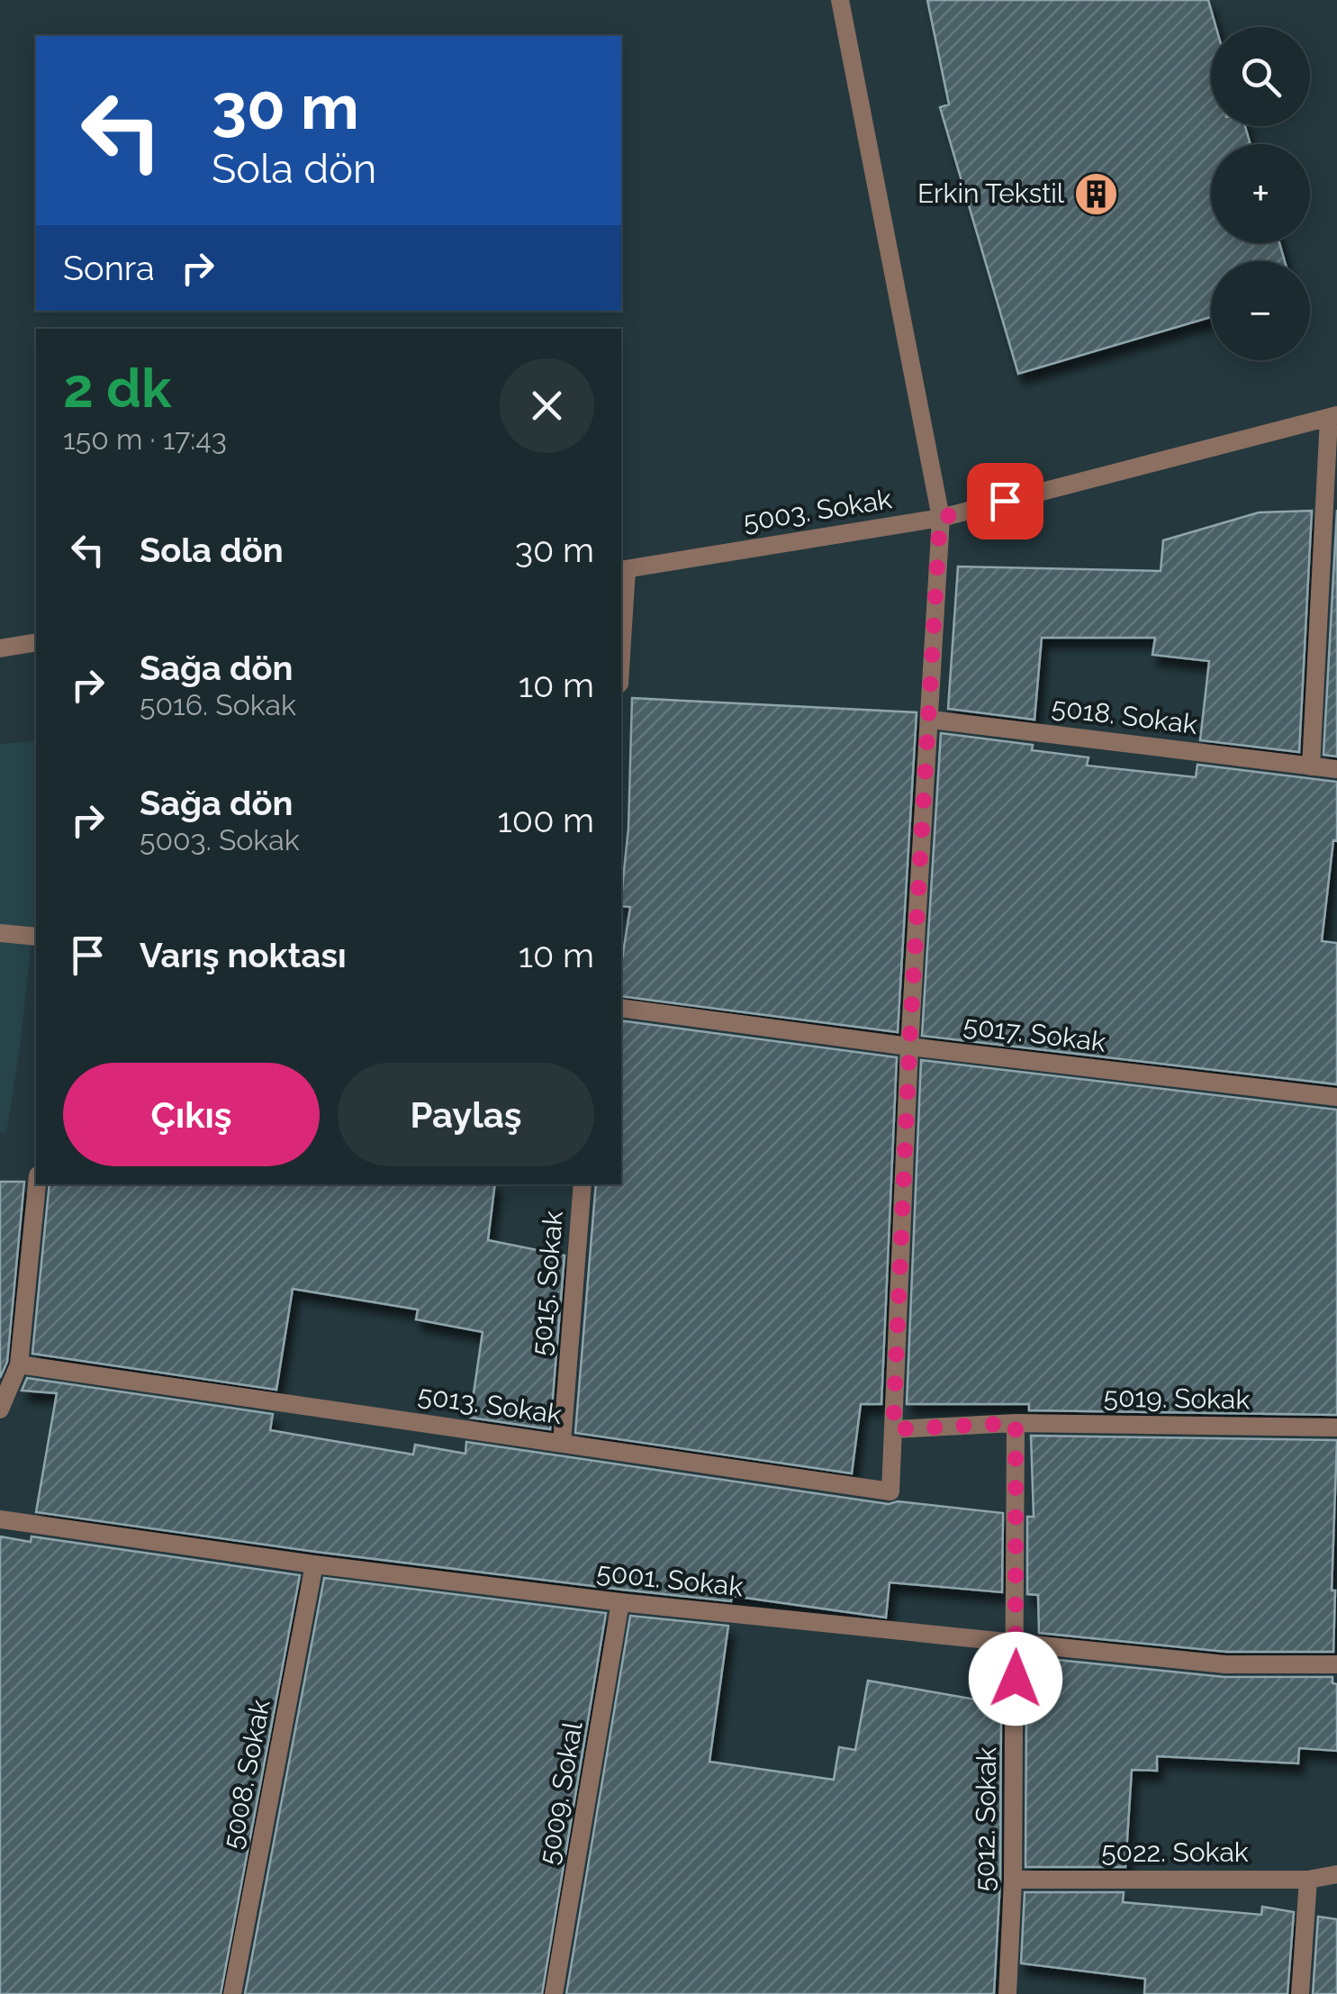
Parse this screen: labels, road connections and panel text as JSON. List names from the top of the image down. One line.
{"streets":{"street":["5003. Sokak","5018. Sokak","5017. Sokak","5015. Sokak","5019. Sokak","5013. Sokak","5001. Sokak","5008. Sokak","5009. Sokal","5012. Sokak","5022. Sokak"]},"crossings":[["5015. Sokak","5013. Sokak"],["5019. Sokak","5013. Sokak"],["5019. Sokak","5012. Sokak"],["5001. Sokak","5008. Sokak"],["5001. Sokak","5009. Sokal"],["5001. Sokak","5012. Sokak"],["5012. Sokak","5022. Sokak"]],"places":{"building":["Erkin Tekstil"]},"page":{"map_buttons":["+","−"],"turn":["30 m","Sola dön"],"then":"Sonra","heading":["2 dk","150 m · 17:43"],"list":[{"name":"Sola dön","value":"30 m"},{"name":"Sağa dön","note":"5016. Sokak","value":"10 m"},{"name":"Sağa dön","note":"5003. Sokak","value":"100 m"},{"name":"Varış noktası","value":"10 m"}],"buttons":["Çıkış","Paylaş"]}}
